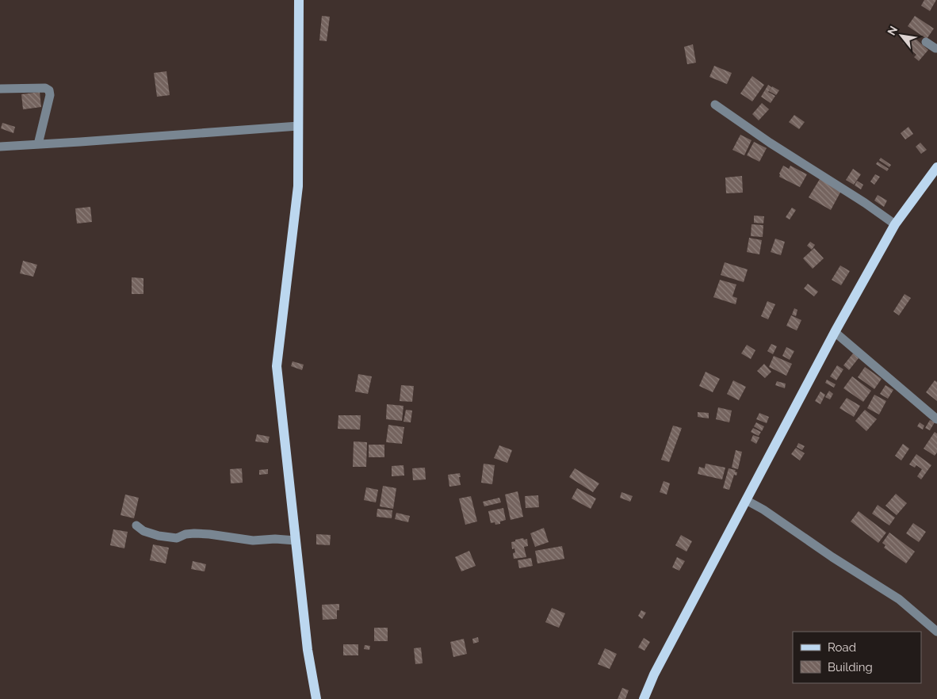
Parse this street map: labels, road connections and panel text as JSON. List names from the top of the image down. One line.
{"legend":["Road","Building"],"north":"top left"}
